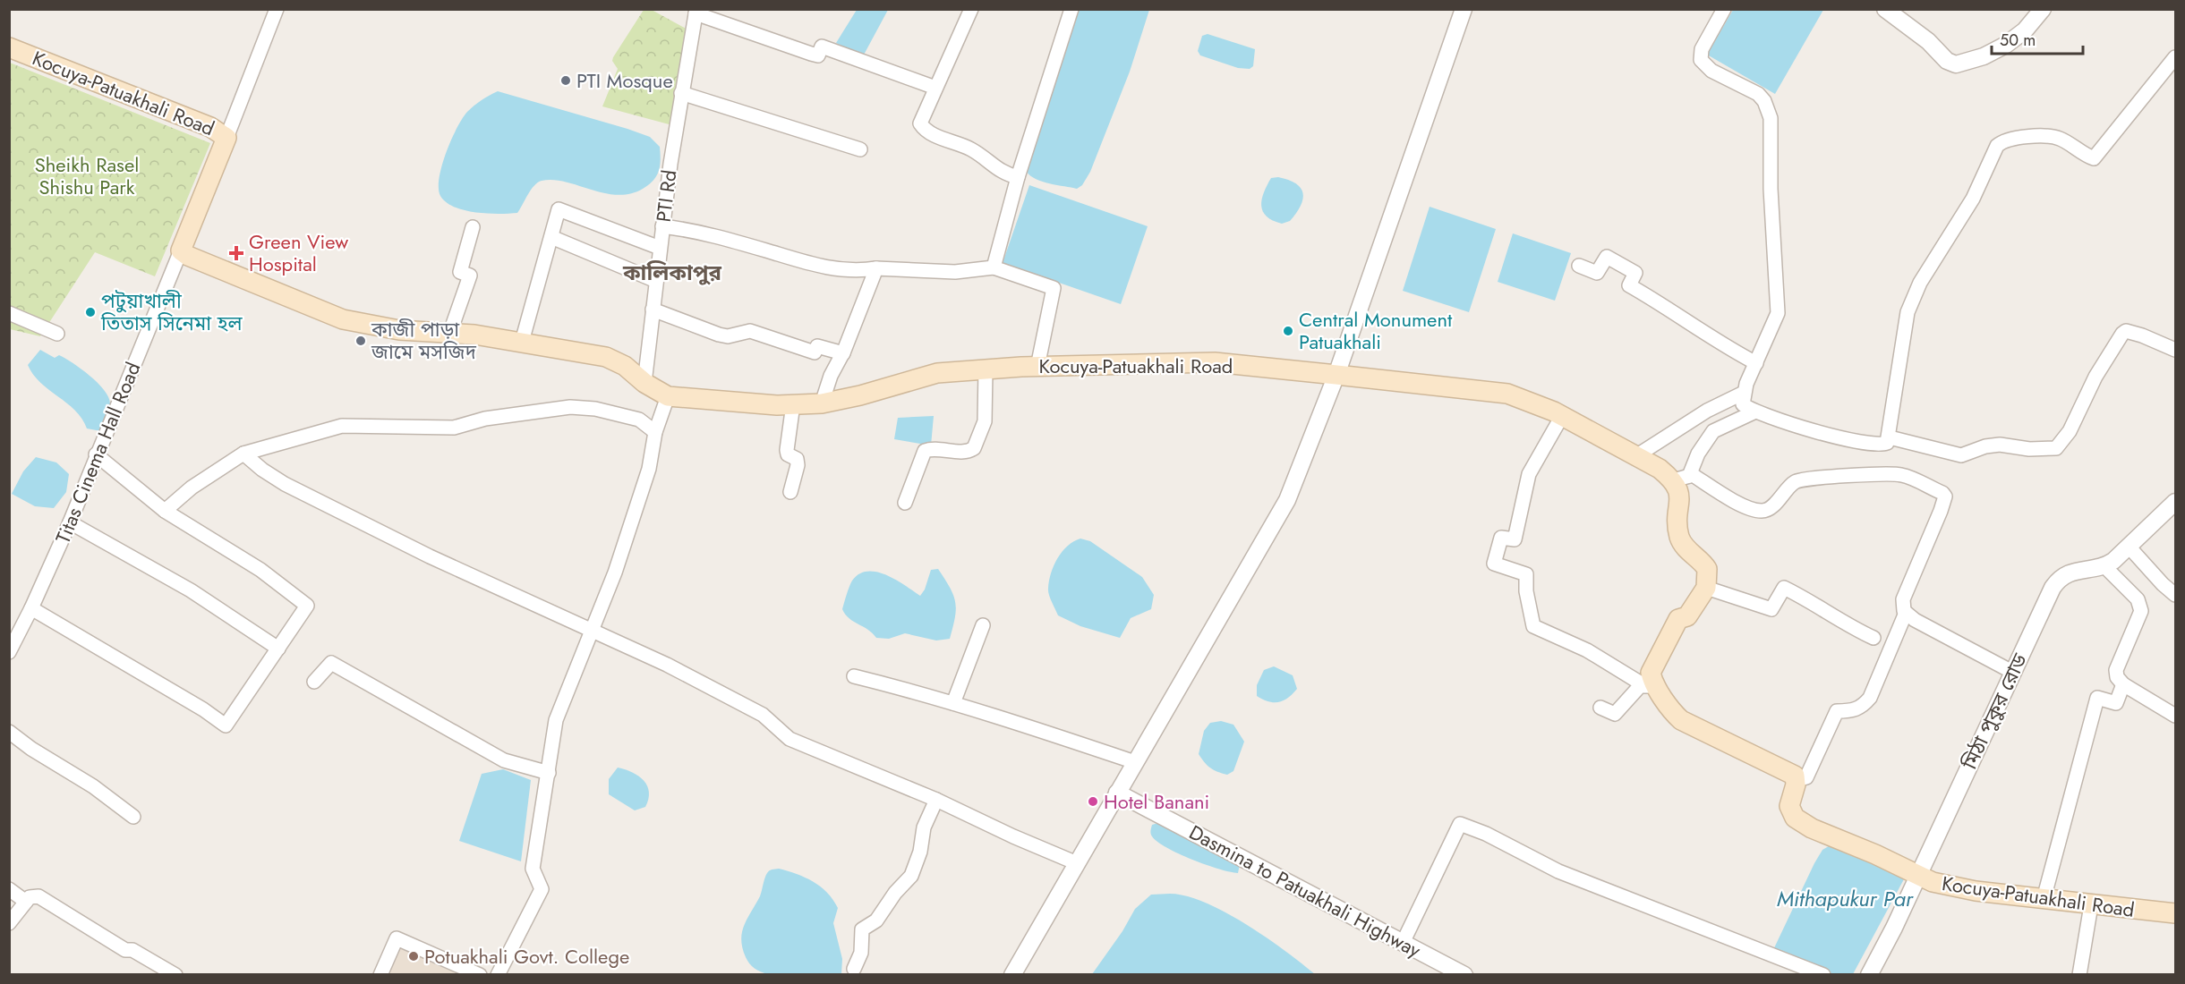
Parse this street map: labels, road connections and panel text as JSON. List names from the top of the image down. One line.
{"streets":{"main road":["Kocuya-Patuakhali Road"],"street":["PTI Rd","Titas Cinema Hall Road","মিঠা পুকুর রোড","Dasmina to Patuakhali Highway"]},"crossings":[["Kocuya-Patuakhali Road","PTI Rd"],["Kocuya-Patuakhali Road","Titas Cinema Hall Road"],["Kocuya-Patuakhali Road","মিঠা পুকুর রোড"]],"districts":["কালিকাপুর"],"water":["Mithapukur Par"],"parks":["Sheikh Rasel Shishu Park"],"places":{"other":["PTI Mosque","পটুয়াখালী তিতাস সিনেমা হল","Central Monument Patuakhali","কাজী পাড়া জামে মসজিদ","Hotel Banani","Potuakhali Govt. College"],"health":["Green View Hospital"]},"scale_bar":"50 m"}
